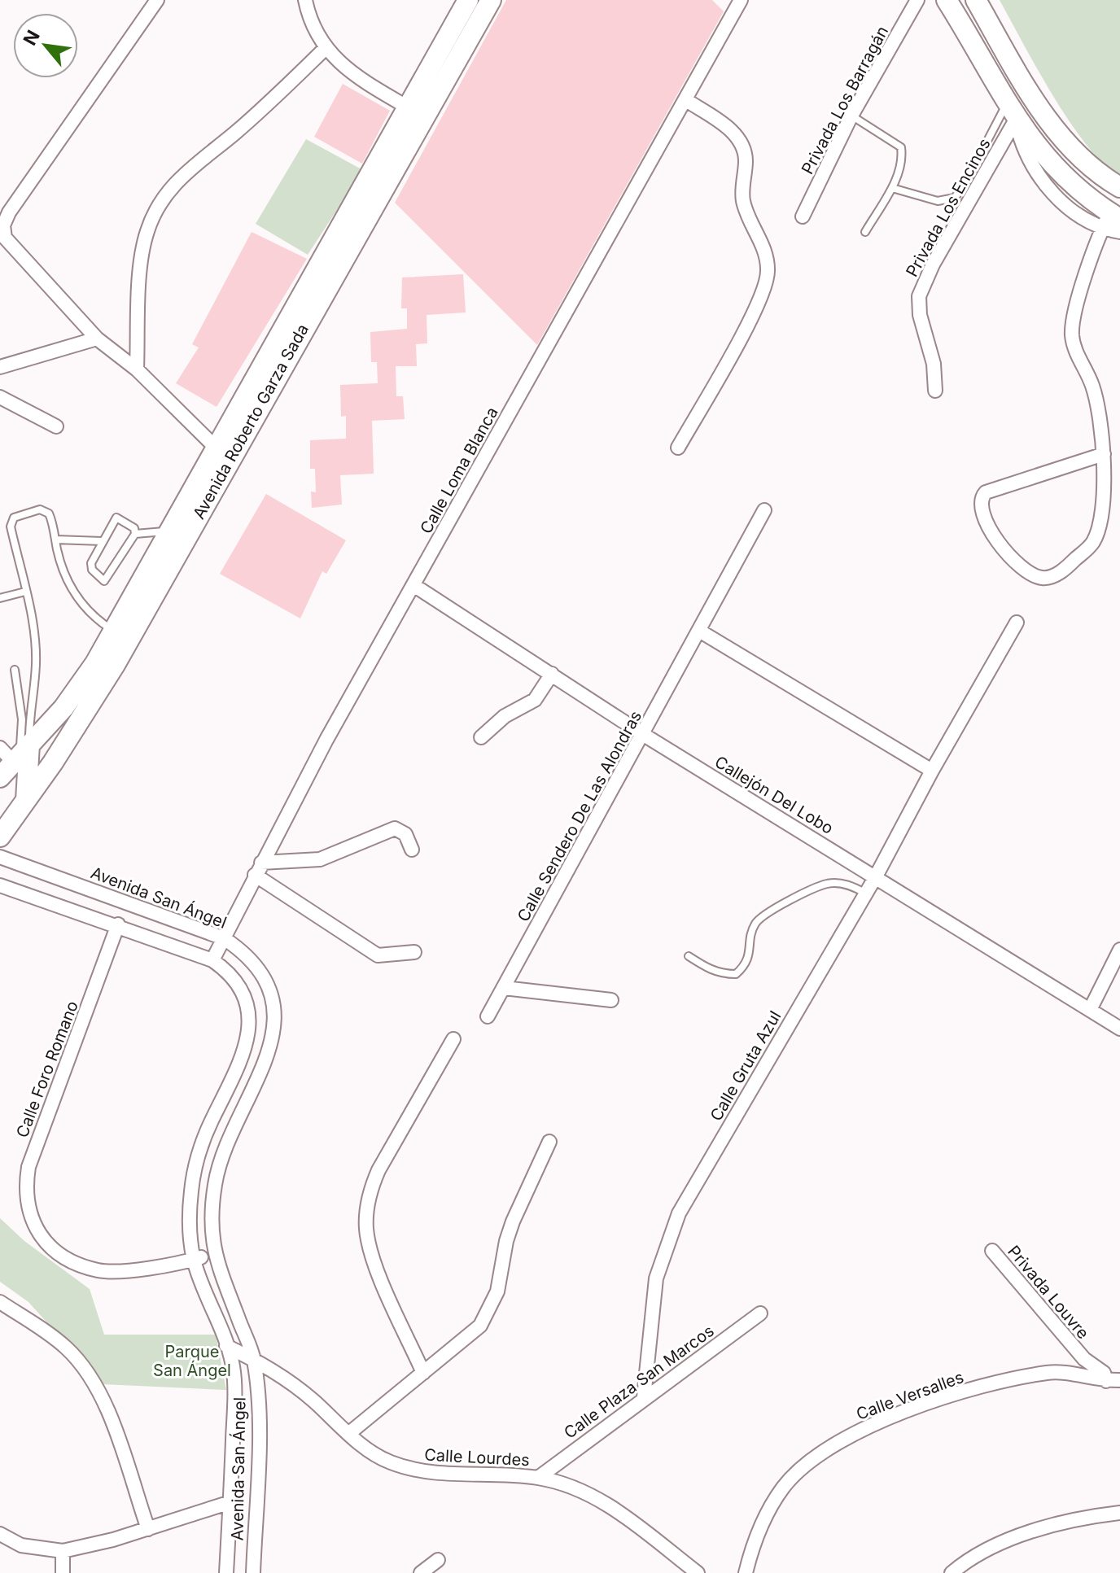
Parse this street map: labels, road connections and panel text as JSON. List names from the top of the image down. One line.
{"streets":{"street":["Privada Los Barragán","Privada Los Encinos","Avenida Roberto Garza Sada","Calle Loma Blanca","Callejón Del Lobo","Calle Sendero De Las Alondras","Avenida San Ángel","Calle Gruta Azul","Calle Foro Romano","Privada Louvre","Calle Plaza San Marcos","Calle Versalles","Calle Lourdes"]},"crossings":[["Calle Loma Blanca","Callejón Del Lobo"],["Calle Loma Blanca","Avenida San Ángel"],["Callejón Del Lobo","Calle Sendero De Las Alondras"],["Callejón Del Lobo","Calle Gruta Azul"],["Avenida San Ángel","Calle Foro Romano"],["Avenida San Ángel","Calle Lourdes"],["Calle Gruta Azul","Calle Plaza San Marcos"],["Privada Louvre","Calle Versalles"],["Calle Plaza San Marcos","Calle Lourdes"]],"parks":["Parque San Ángel"],"north":"top left"}
